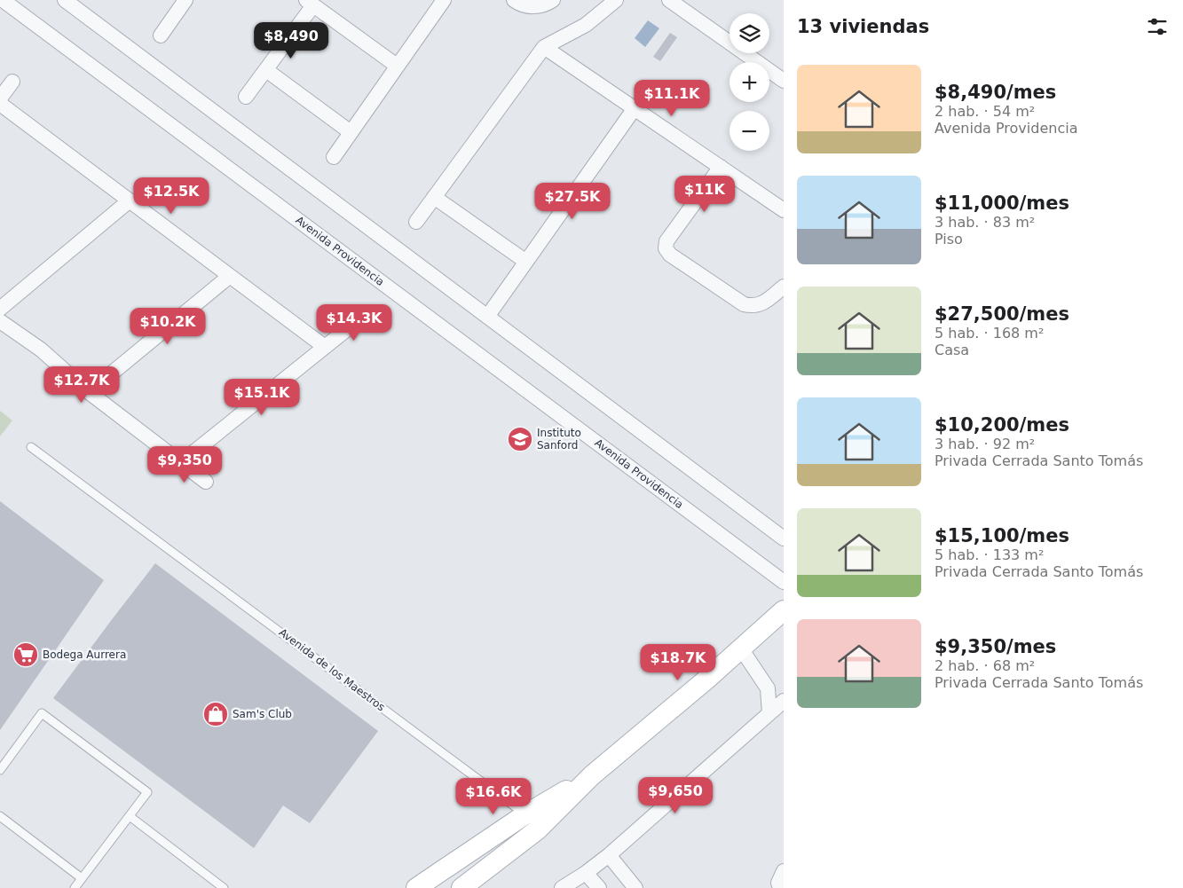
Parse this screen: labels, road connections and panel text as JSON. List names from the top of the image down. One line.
{"streets":{"street":["Avenida Providencia"],"lane":["Avenida de los Maestros"]},"places":{"school or university":["Instituto Sanford"],"supermarket":["Bodega Aurrera"],"shop":["Sam's Club"]},"page":{"heading":"13 viviendas","map_buttons":["+","−"],"price":["$8,490","$11.1K","$11K","$12.5K","$27.5K","$14.3K","$10.2K","$12.7K","$15.1K","$9,350","$18.7K","$9,650","$16.6K"],"list":[{"name":"$8,490/mes","note":"2 hab. · 54 m² · Avenida Providencia"},{"name":"$11,000/mes","note":"3 hab. · 83 m² · Piso"},{"name":"$27,500/mes","note":"5 hab. · 168 m² · Casa"},{"name":"$10,200/mes","note":"3 hab. · 92 m² · Privada Cerrada Santo Tomás"},{"name":"$15,100/mes","note":"5 hab. · 133 m² · Privada Cerrada Santo Tomás"},{"name":"$9,350/mes","note":"2 hab. · 68 m² · Privada Cerrada Santo Tomás"}]}}
